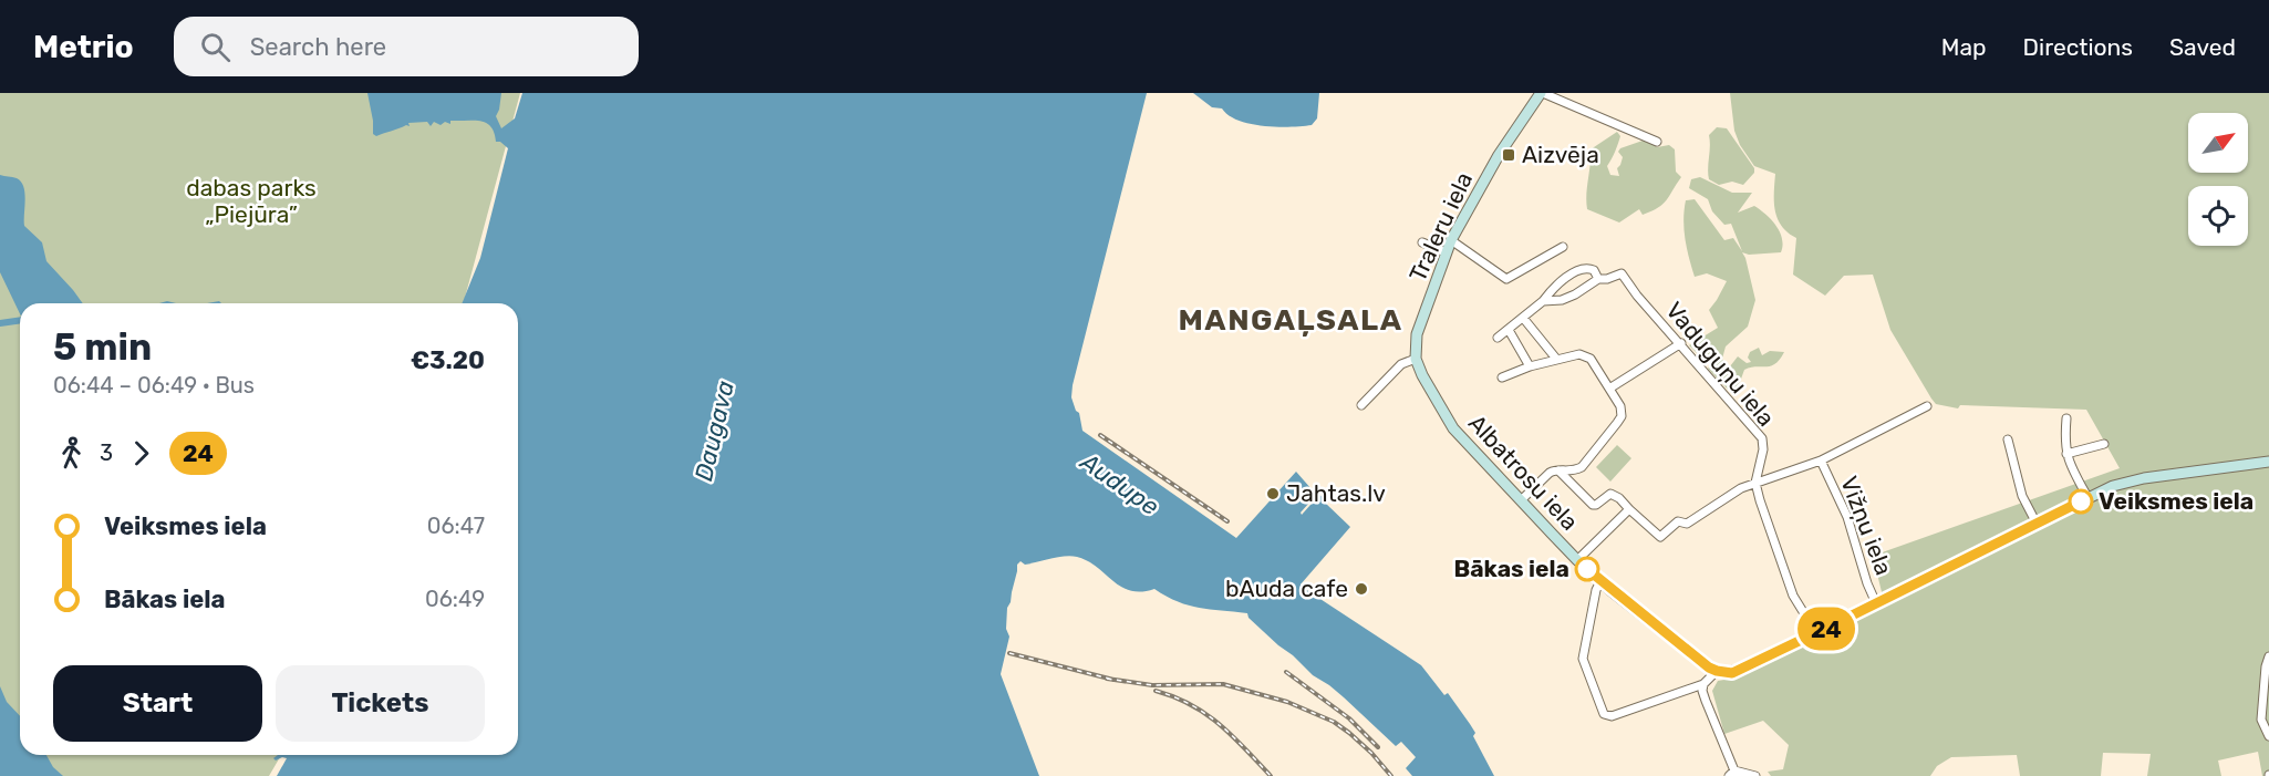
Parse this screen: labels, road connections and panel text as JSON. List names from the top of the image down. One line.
{"streets":{"main road":["Traleru iela","Albatrosu iela"],"street":["Vaduguņu iela","Vižņu iela"]},"crossings":[["Traleru iela","Albatrosu iela"]],"districts":["MANGAĻSALA"],"water":["Daugava","Audupe"],"parks":["dabas parks „Piejūra”"],"places":{"transit":["Aizvēja"],"other":["Jahtas.lv","Veiksmes iela","Bākas iela","bAuda cafe"]},"lines":["bus line 24"],"north":"top right","page":{"header":"Metrio","search":"Search here","nav":["Map","Directions","Saved"],"on_map":"24","heading":["5 min","06:44 – 06:49 · Bus","€3.20"],"legs":["3","24"],"list":[{"name":"Veiksmes iela","value":"06:47"},{"name":"Bākas iela","value":"06:49"}],"buttons":["Start","Tickets"]}}
